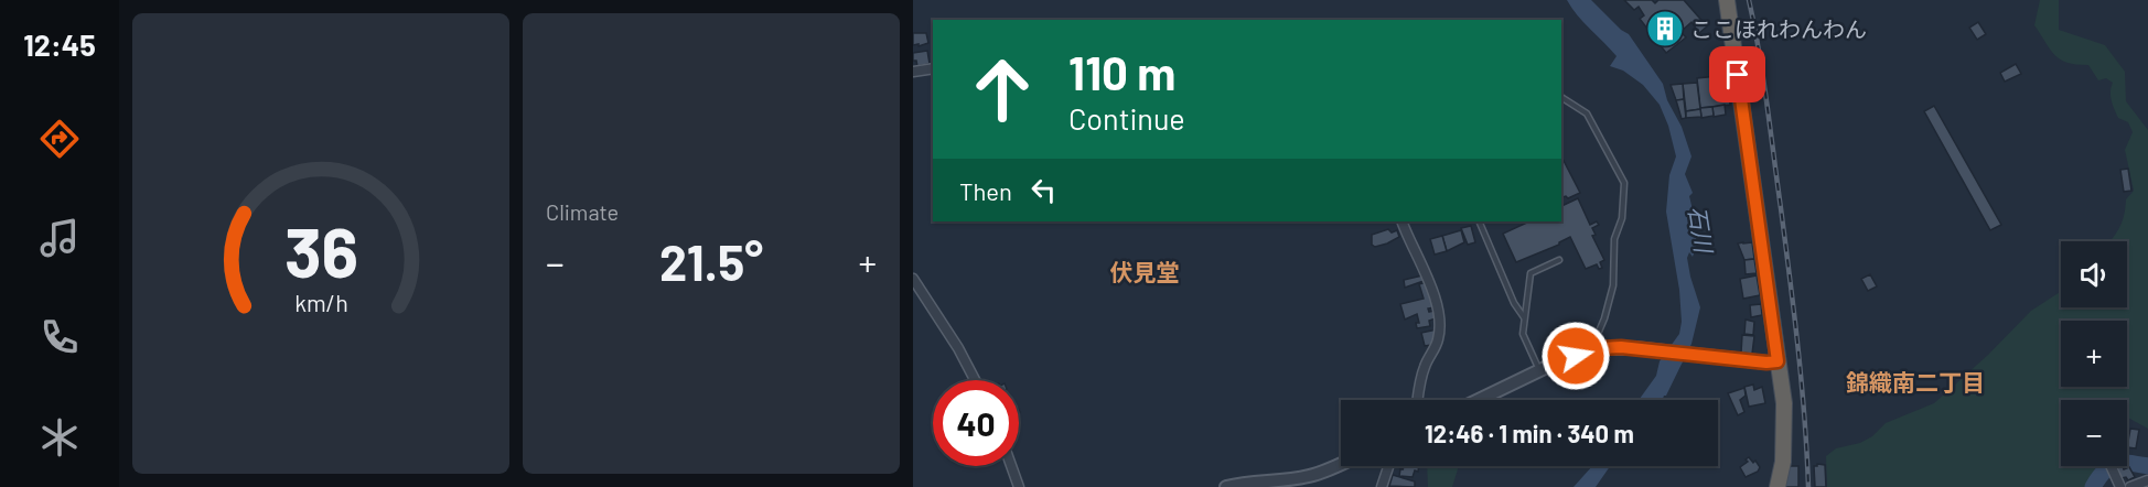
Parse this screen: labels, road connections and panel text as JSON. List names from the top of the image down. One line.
{"districts":["伏見堂","錦織南二丁目"],"water":["石川"],"places":{"building":["ここほれわんわん"]},"page":{"tabs":"12:45","tile":"Climate","turn":["110 m","Continue"],"then":"Then","heat":["−","21.5°","+"],"map_buttons":["+","−"],"limit":"40","trip":"12:46 · 1 min · 340 m","gauge":["36","km/h"]}}
